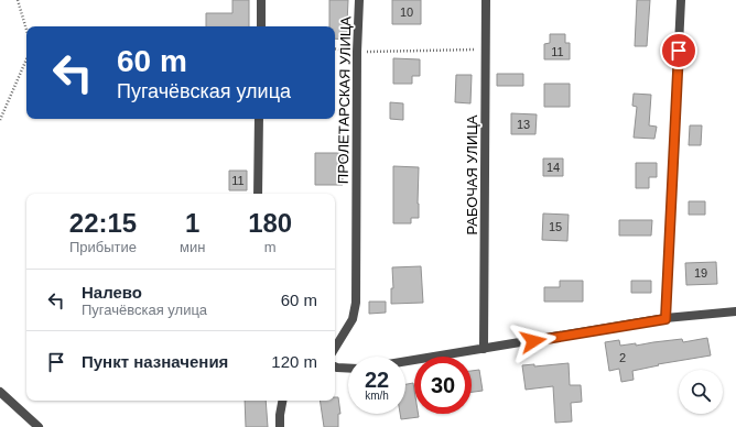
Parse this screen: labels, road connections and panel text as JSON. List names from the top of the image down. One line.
{"streets":{"street":["ПРОЛЕТАРСКАЯ УЛИЦА","РАБОЧАЯ УЛИЦА"]},"house_numbers":["10","11","13","14","11","15","19","2"],"page":{"turn":["60 m","Пугачёвская улица"],"eta":["22:15","Прибытие","1","мин","180","m"],"list":[{"name":"Налево","note":"Пугачёвская улица","value":"60 m"},{"name":"Пункт назначения","value":"120 m"}],"speed":"22 km/h","limit":"30"}}
